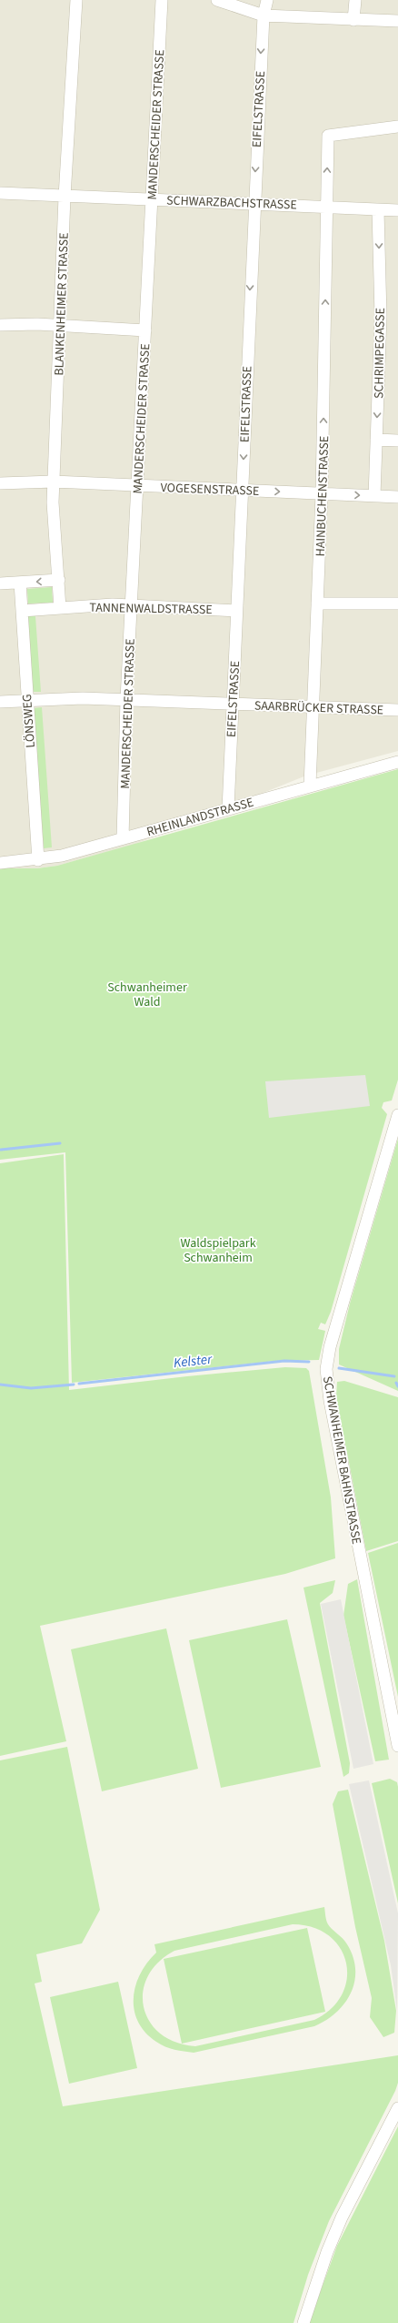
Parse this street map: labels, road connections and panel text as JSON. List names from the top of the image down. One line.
{"streets":{"street":["EIFELSTRASSE","MANDERSCHEIDER STRASSE","SCHWARZBACHSTRASSE","BLANKENHEIMER STRASSE","SCHRIMPEGASSE","VOGESENSTRASSE","HAINBUCHENSTRASSE","TANNENWALDSTRASSE","SAARBRÜCKER STRASSE","LÖNSWEG","RHEINLANDSTRASSE","SCHWANHEIMER BAHNSTRASSE"]},"crossings":[["EIFELSTRASSE","SCHWARZBACHSTRASSE"],["EIFELSTRASSE","VOGESENSTRASSE"],["EIFELSTRASSE","TANNENWALDSTRASSE"],["EIFELSTRASSE","SAARBRÜCKER STRASSE"],["EIFELSTRASSE","RHEINLANDSTRASSE"],["MANDERSCHEIDER STRASSE","SCHWARZBACHSTRASSE"],["MANDERSCHEIDER STRASSE","VOGESENSTRASSE"],["MANDERSCHEIDER STRASSE","TANNENWALDSTRASSE"],["MANDERSCHEIDER STRASSE","SAARBRÜCKER STRASSE"],["MANDERSCHEIDER STRASSE","RHEINLANDSTRASSE"],["SCHWARZBACHSTRASSE","BLANKENHEIMER STRASSE"],["SCHWARZBACHSTRASSE","SCHRIMPEGASSE"],["SCHWARZBACHSTRASSE","HAINBUCHENSTRASSE"],["BLANKENHEIMER STRASSE","VOGESENSTRASSE"],["BLANKENHEIMER STRASSE","TANNENWALDSTRASSE"],["SCHRIMPEGASSE","VOGESENSTRASSE"],["VOGESENSTRASSE","HAINBUCHENSTRASSE"],["HAINBUCHENSTRASSE","SAARBRÜCKER STRASSE"],["HAINBUCHENSTRASSE","RHEINLANDSTRASSE"],["TANNENWALDSTRASSE","LÖNSWEG"],["SAARBRÜCKER STRASSE","LÖNSWEG"],["LÖNSWEG","RHEINLANDSTRASSE"]],"one_way":["EIFELSTRASSE","SCHRIMPEGASSE","HAINBUCHENSTRASSE"],"water":["Kelster"],"parks":["Schwanheimer Wald","Waldspielpark Schwanheim"]}
